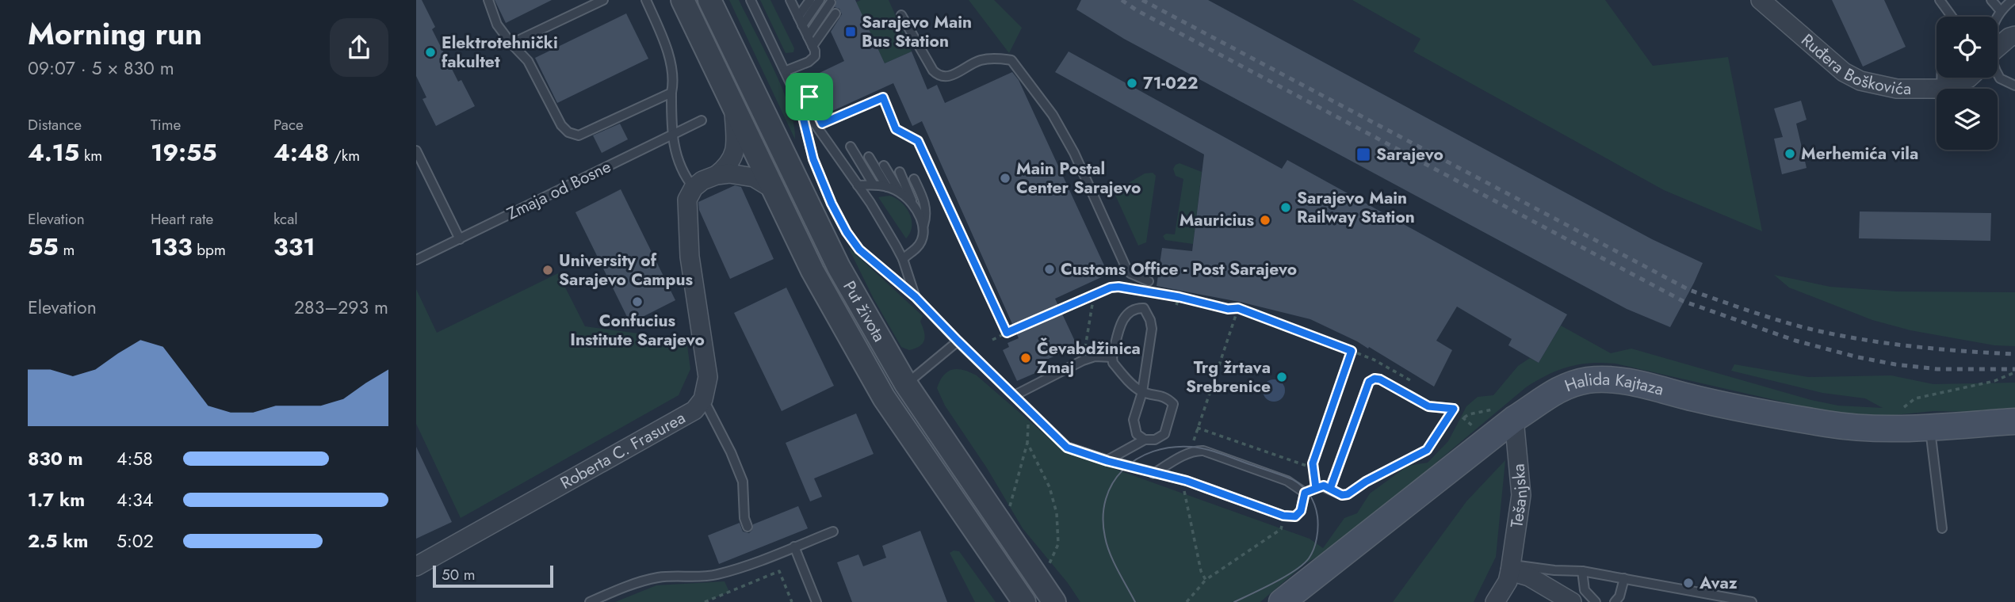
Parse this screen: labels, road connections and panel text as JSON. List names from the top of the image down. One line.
{"streets":{"main road":["Halida Kajtaza"],"street":["Ruđera Boškovića","Put života","Roberta C. Frasurea","Tešanjska"],"lane":["Zmaja od Bosne"]},"crossings":[["Halida Kajtaza","Tešanjska"]],"places":{"transit":["Sarajevo Main Bus Station","Sarajevo"],"other":["Elektrotehnički fakultet","71-022","Merhemića vila","Main Postal Center Sarajevo","Sarajevo Main Railway Station","Mauricius","Customs Office - Post Sarajevo","University of Sarajevo Campus","Confucius Institute Sarajevo","Čevabdžinica Zmaj","Trg žrtava Srebrenice","Avaz"]},"scale_bar":"50 m","page":{"heading":["Morning run","09:07 · 5 × 830 m"],"stats":[["Distance","4.15 km"],["Time","19:55"],["Pace","4:48 /km"],["Elevation","55 m"],["Heart rate","133 bpm"],["kcal","331"]],"chart":["Elevation","283–293 m"],"list":[{"name":"830 m","note":"4:58"},{"name":"1.7 km","note":"4:34"},{"name":"2.5 km","note":"5:02"}],"scale":"50 m"}}
